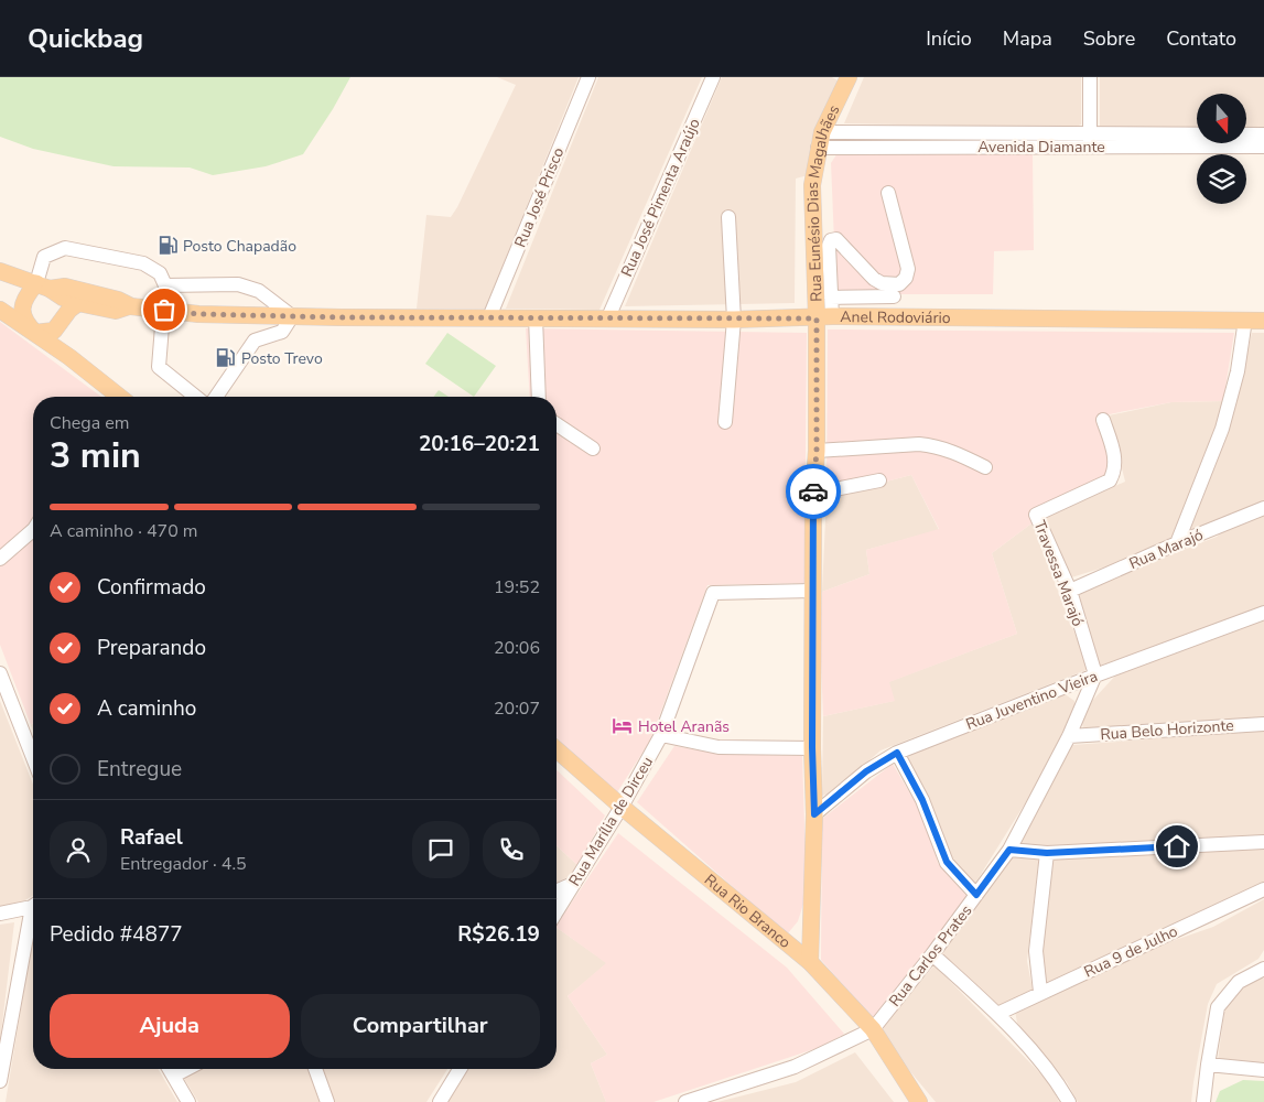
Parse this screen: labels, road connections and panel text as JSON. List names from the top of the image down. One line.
{"streets":{"main road":["Rua Eunésio Dias Magalhães","Anel Rodoviário","Rua Rio Branco"],"street":["Avenida Diamante","Rua José Prisco","Rua José Pimenta Araújo","Rua Marajó","Travessa Marajó","Rua Juventino Vieira","Rua Belo Horizonte","Rua Marília de Dirceu","Rua 9 de Julho","Rua Carlos Prates"]},"crossings":[["Avenida Diamante","Rua Eunésio Dias Magalhães"],["Rua José Prisco","Anel Rodoviário"],["Rua José Pimenta Araújo","Anel Rodoviário"],["Rua Eunésio Dias Magalhães","Anel Rodoviário"],["Rua Eunésio Dias Magalhães","Rua Juventino Vieira"],["Rua Eunésio Dias Magalhães","Rua Marília de Dirceu"],["Rua Eunésio Dias Magalhães","Rua Rio Branco"],["Rua Marajó","Travessa Marajó"],["Travessa Marajó","Rua Juventino Vieira"],["Travessa Marajó","Rua Carlos Prates"],["Rua Juventino Vieira","Rua Carlos Prates"],["Rua Belo Horizonte","Rua Carlos Prates"],["Rua Marília de Dirceu","Rua Rio Branco"],["Rua Rio Branco","Rua Carlos Prates"]],"places":{"fuel station":["Posto Chapadão","Posto Trevo"],"hotel":["Hotel Aranãs"]},"north":"bottom","page":{"header":"Quickbag","nav":["Início","Mapa","Sobre","Contato"],"heading":["3 min","Chega em","20:16–20:21"],"panel":["Rafael","Entregador · 4.5","Pedido #4877","R$26.19"],"bar":"A caminho · 470 m","list":[["Confirmado","19:52"],["Preparando","20:06"],["A caminho","20:07"],"Entregue"],"buttons":["Ajuda","Compartilhar"]}}
